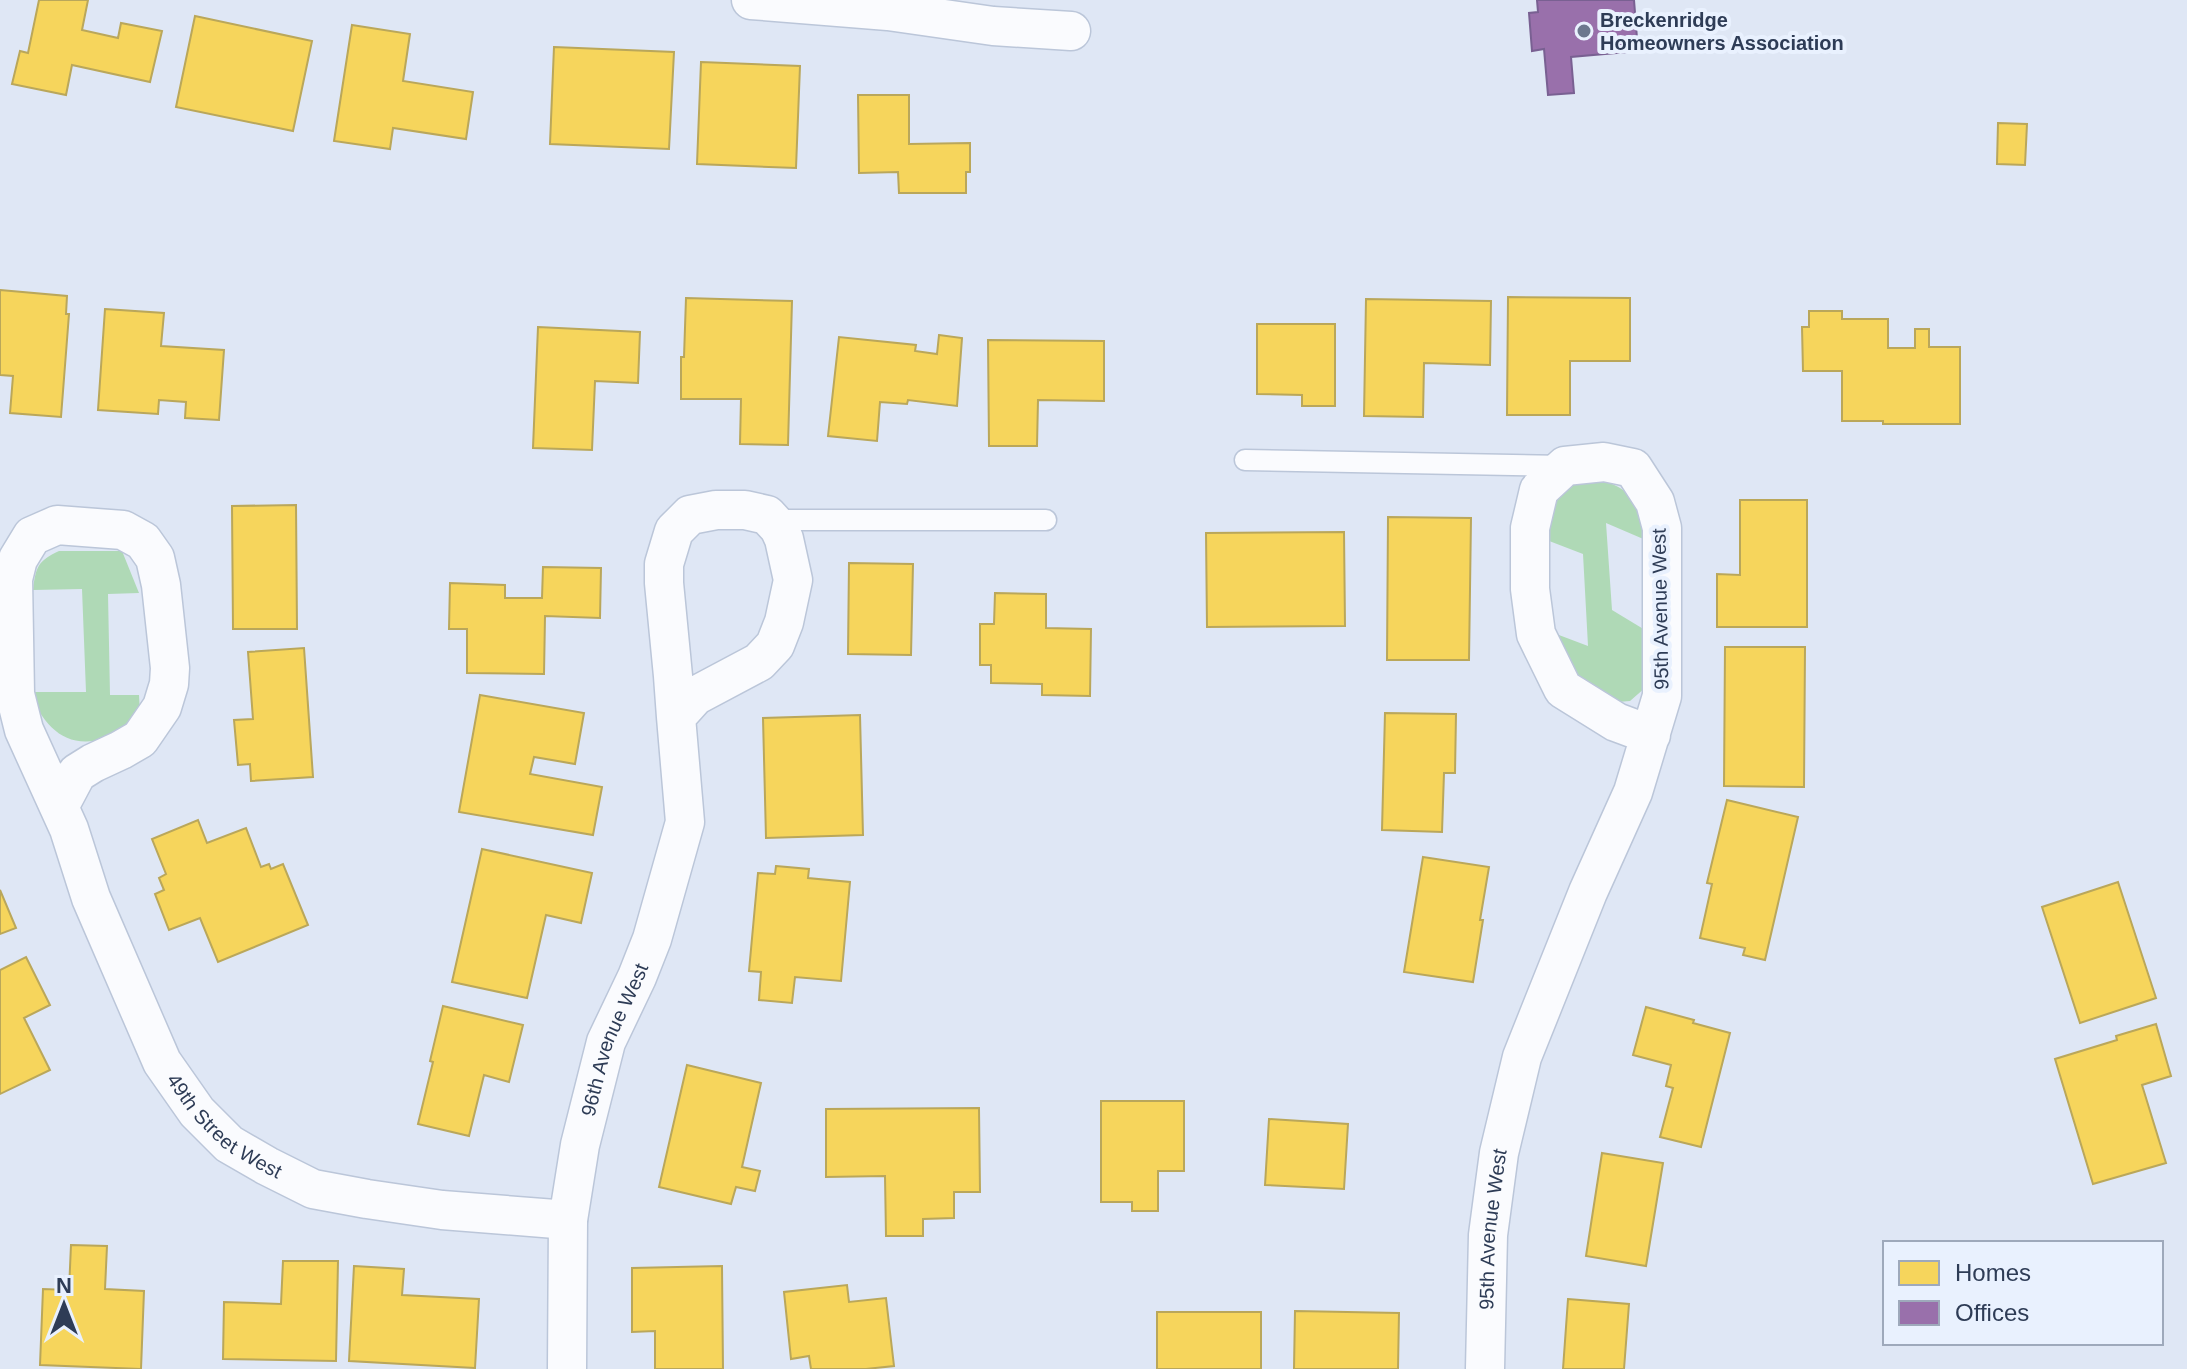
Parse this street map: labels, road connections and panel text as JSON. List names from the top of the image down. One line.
{"streets":{"street":["95th Avenue West","96th Avenue West","49th Street West"]},"crossings":[["96th Avenue West","49th Street West"]],"places":["Breckenridge Homeowners Association"],"legend":["Homes","Offices"],"north":"top"}
